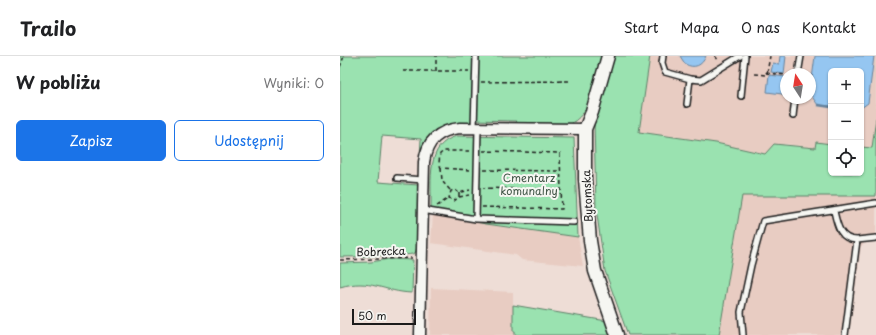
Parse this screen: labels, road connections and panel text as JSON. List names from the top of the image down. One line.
{"streets":{"street":["Bytomska"],"path":["Bobrecka"]},"parks":["Cmentarz komunalny"],"scale_bar":"50 m","north":"top","page":{"header":"Trailo","nav":["Start","Mapa","O nas","Kontakt"],"heading":["W pobliżu","Wyniki: 0"],"map_buttons":["+","−"],"buttons":["Zapisz","Udostępnij"],"scale":"50 m"}}
